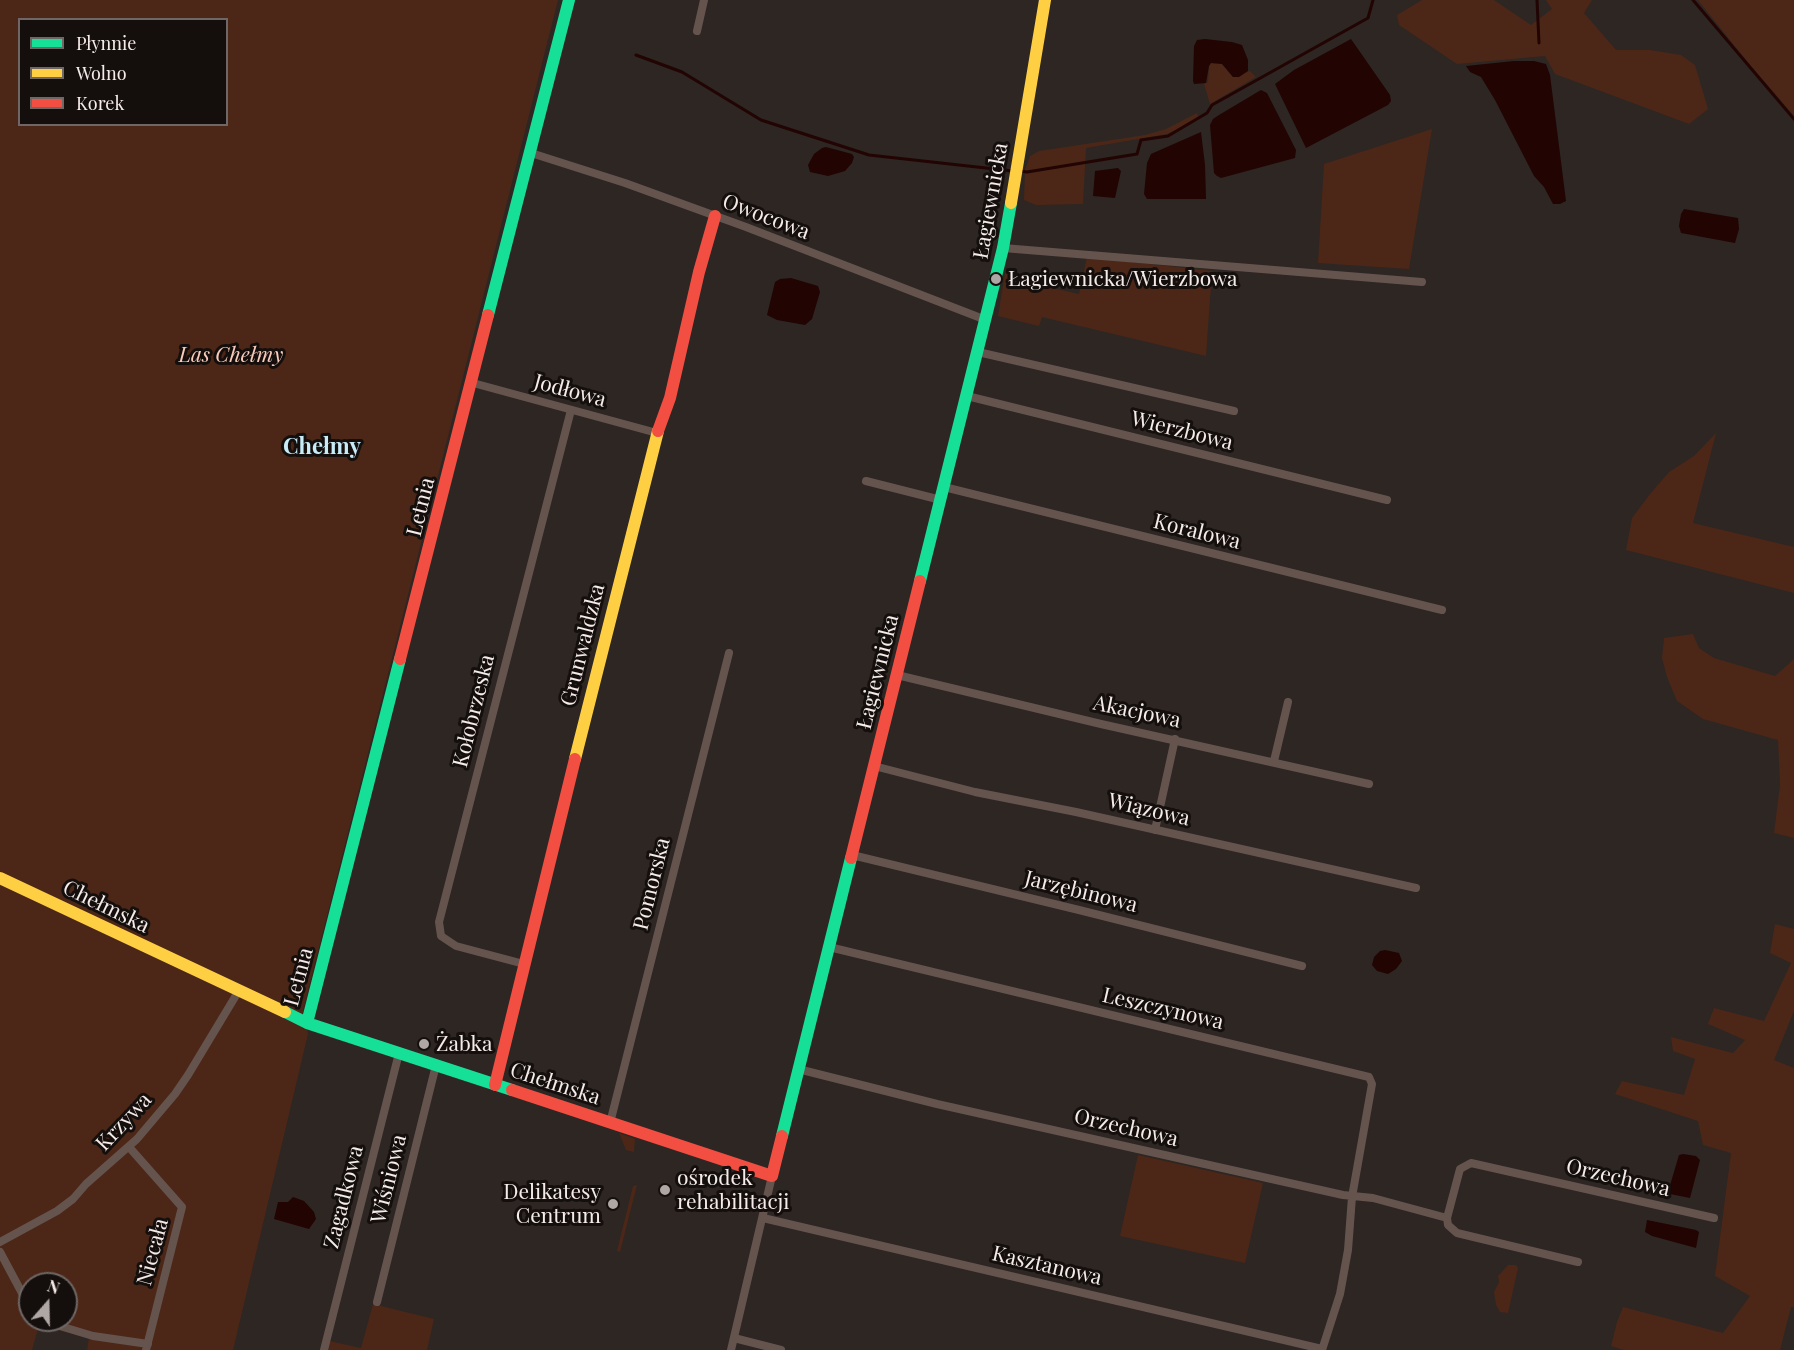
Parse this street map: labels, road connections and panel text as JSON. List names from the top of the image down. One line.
{"streets":{"street":["Łagiewnicka","Owocowa","Jodłowa","Wierzbowa","Letnia","Koralowa","Grunwaldzka","Kołobrzeska","Akacjowa","Wiązowa","Pomorska","Jarzębinowa","Chełmska","Leszczynowa","Krzywa","Orzechowa","Wiśniowa","Zagadkowa","Niecała","Kasztanowa"]},"crossings":[["Łagiewnicka","Owocowa"],["Łagiewnicka","Wierzbowa"],["Łagiewnicka","Koralowa"],["Łagiewnicka","Akacjowa"],["Łagiewnicka","Wiązowa"],["Łagiewnicka","Jarzębinowa"],["Łagiewnicka","Chełmska"],["Łagiewnicka","Leszczynowa"],["Łagiewnicka","Orzechowa"],["Łagiewnicka","Kasztanowa"],["Owocowa","Letnia"],["Owocowa","Grunwaldzka"],["Jodłowa","Letnia"],["Jodłowa","Grunwaldzka"],["Jodłowa","Kołobrzeska"],["Letnia","Chełmska"],["Grunwaldzka","Kołobrzeska"],["Grunwaldzka","Chełmska"],["Pomorska","Chełmska"],["Chełmska","Krzywa"],["Chełmska","Wiśniowa"],["Chełmska","Zagadkowa"],["Leszczynowa","Orzechowa"],["Leszczynowa","Kasztanowa"],["Krzywa","Niecała"]],"districts":["Chełmy"],"parks":["Las Chełmy"],"places":["Łagiewnicka/Wierzbowa","Żabka","ośrodek rehabilitacji","Delikatesy Centrum"],"legend":["Płynnie","Wolno","Korek"],"north":"top"}
